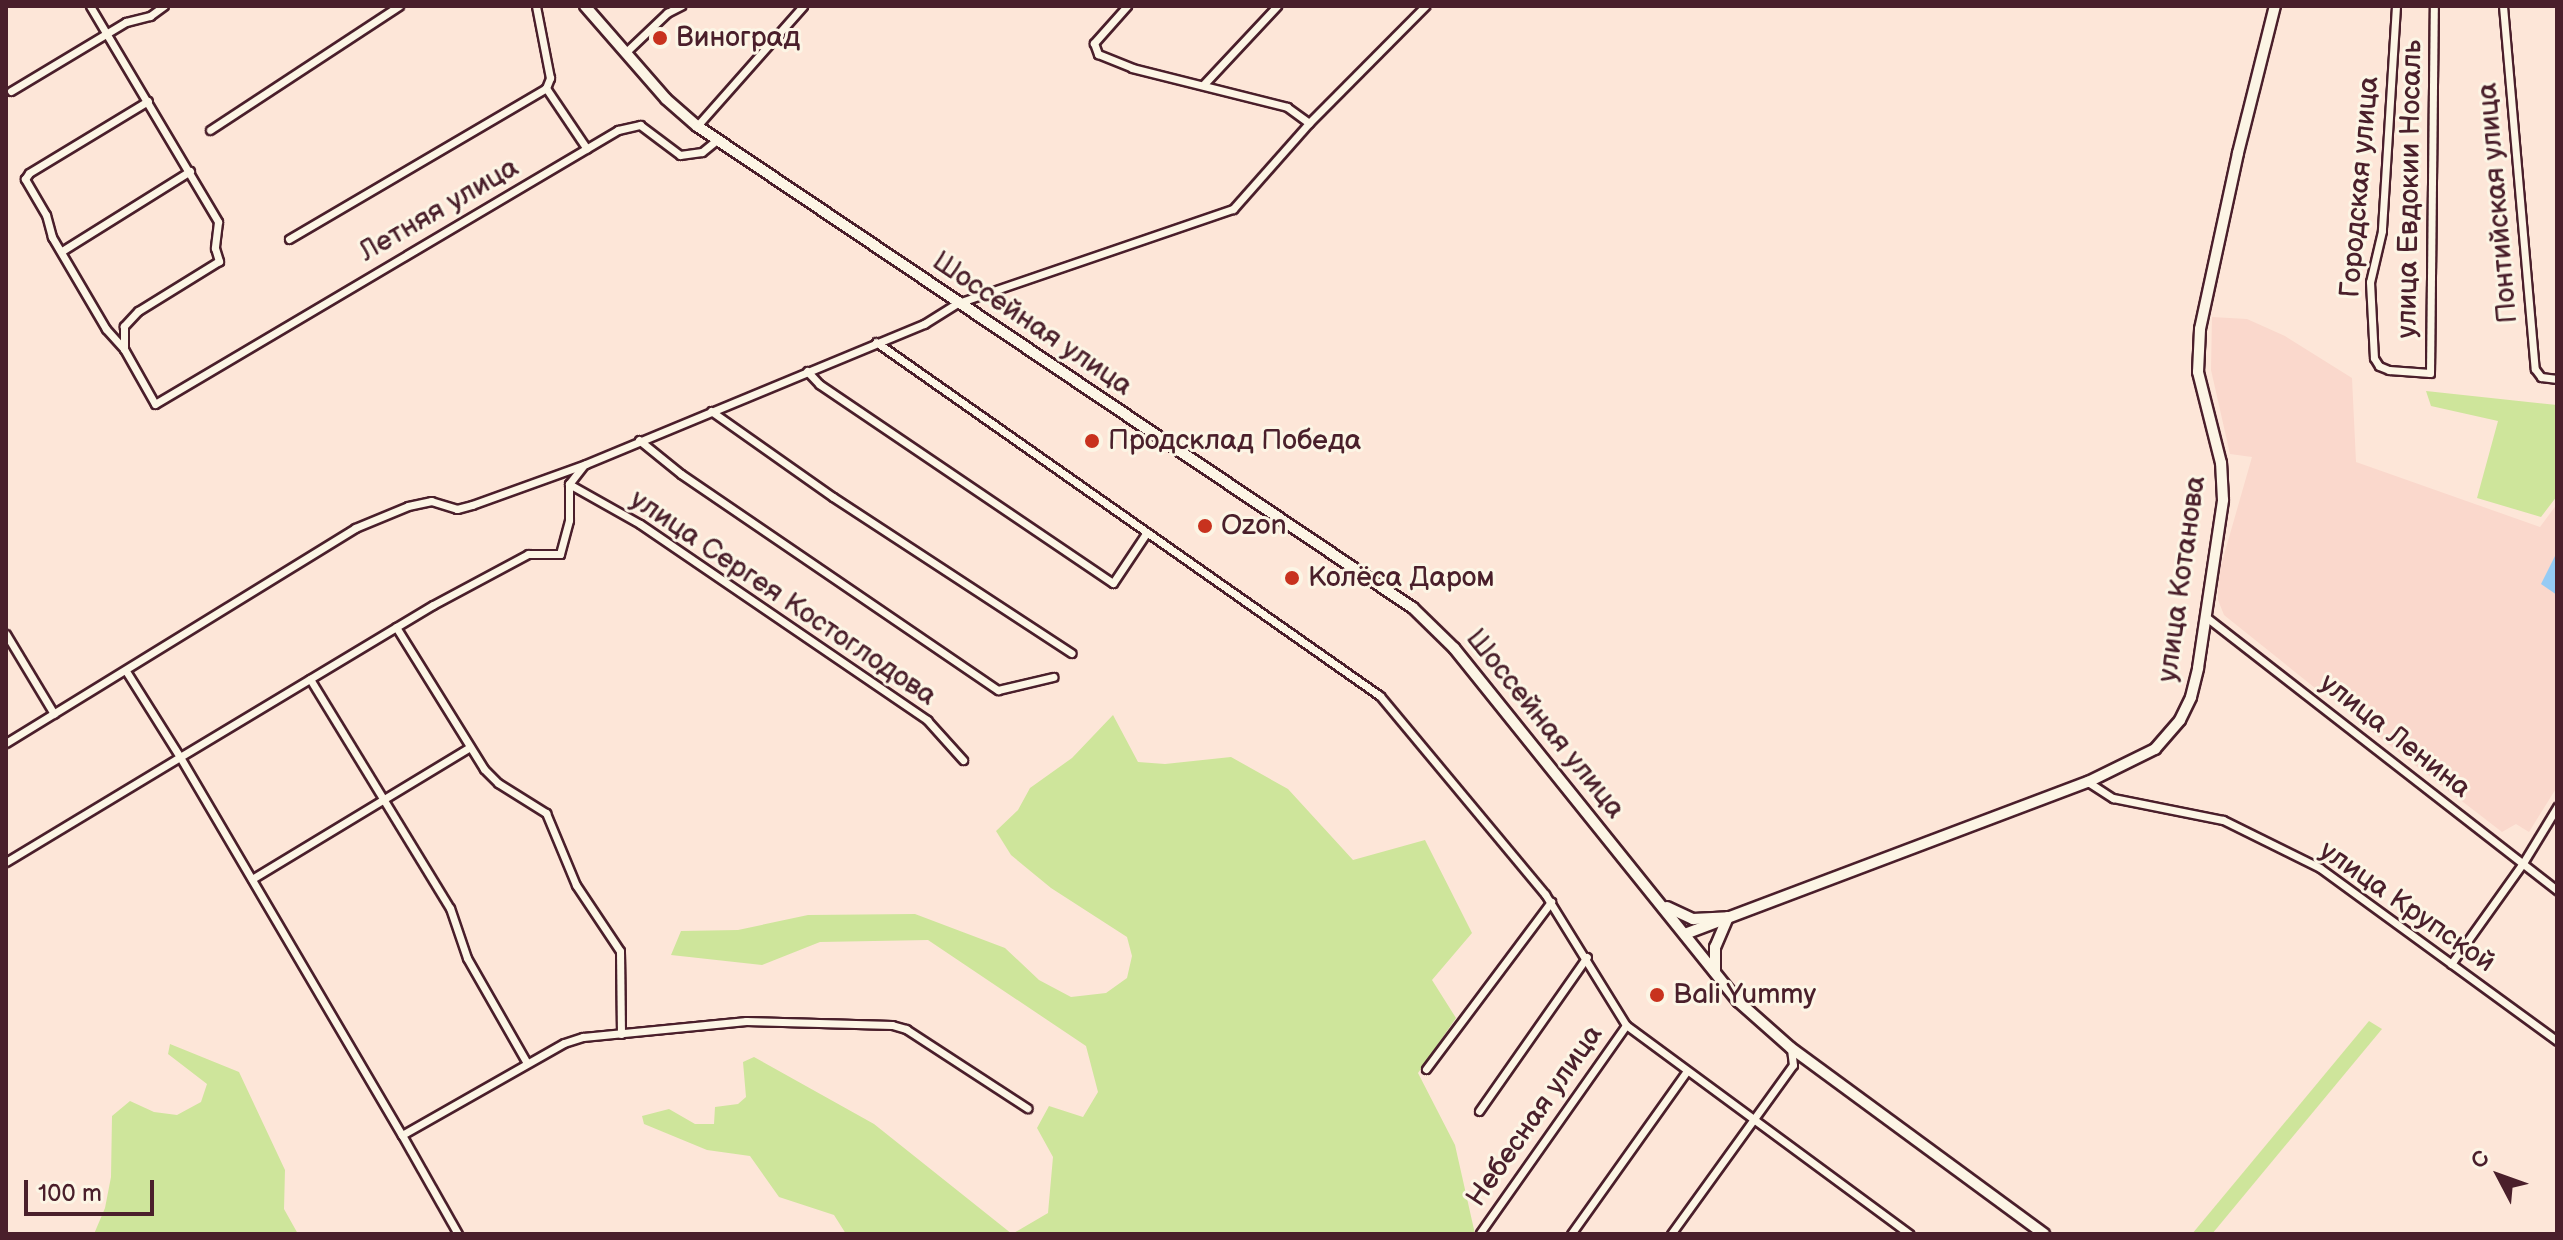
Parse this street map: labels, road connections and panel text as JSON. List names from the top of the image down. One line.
{"streets":{"street":["Городская улица","улица Евдокии Носаль","Понтийская улица","Летняя улица","Шоссейная улица","улица Котанова","улица Сергея Костоглодова","улица Ленина","улица Крупской","Небесная улица"]},"crossings":[["Городская улица","улица Евдокии Носаль"],["Летняя улица","Шоссейная улица"],["Шоссейная улица","улица Котанова"],["улица Котанова","улица Ленина"],["улица Котанова","улица Крупской"]],"places":["Виноград","Продсклад Победа","Ozon","Колёса Даром","Bali Yummy"],"scale_bar":"100 m","north":"top left"}
